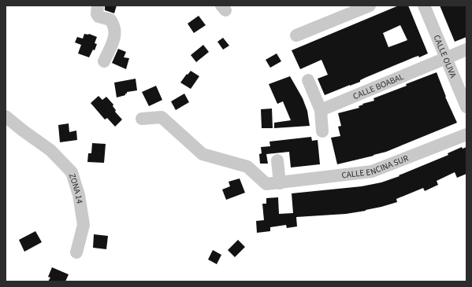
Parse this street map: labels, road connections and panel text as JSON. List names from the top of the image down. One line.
{"streets":{"street":["CALLE OLIVA","CALLE BOABAL","CALLE ENCINA SUR","ZONA 14"]},"crossings":[["CALLE OLIVA","CALLE BOABAL"]]}
